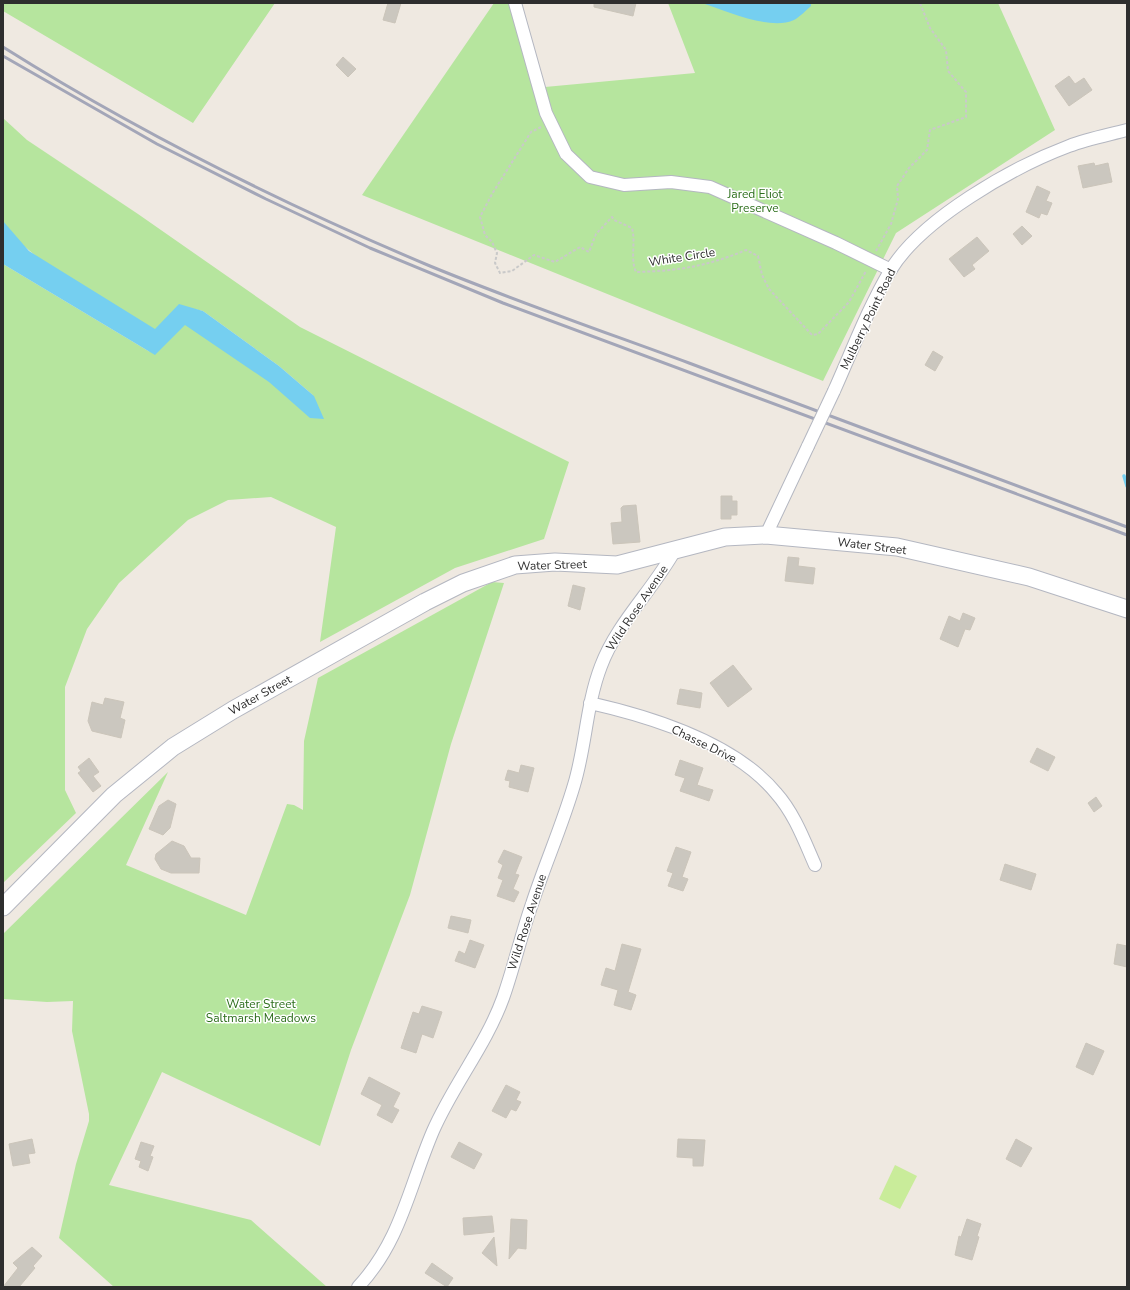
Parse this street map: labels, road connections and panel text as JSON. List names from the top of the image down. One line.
{"streets":{"main road":["Water Street"],"street":["Mulberry Point Road","Wild Rose Avenue","Chasse Drive"],"path":["White Circle"]},"crossings":[["Mulberry Point Road","Water Street"],["Water Street","Wild Rose Avenue"],["Wild Rose Avenue","Chasse Drive"]],"parks":["Jared Eliot Preserve","Water Street Saltmarsh Meadows"]}
